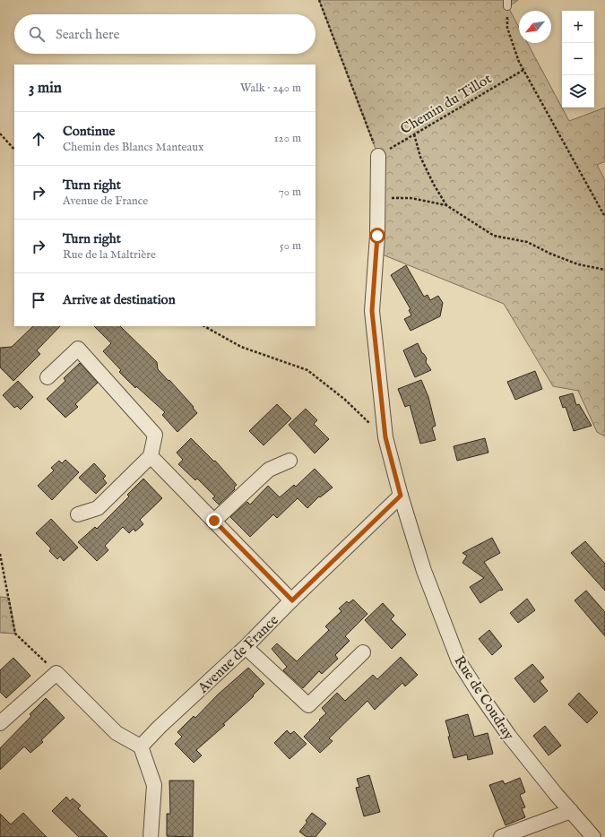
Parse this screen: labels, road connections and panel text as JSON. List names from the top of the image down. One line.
{"streets":{"street":["Avenue de France","Rue de Coudray"],"path":["Chemin du Tillot"]},"crossings":[["Chemin du Tillot","Rue de Coudray"],["Avenue de France","Rue de Coudray"]],"north":"bottom left","page":{"map_buttons":["+","−"],"search":"Search here","heading":["3 min","Walk · 240 m"],"list":[["Continue","Chemin des Blancs Manteaux","120 m"],["Turn right","Avenue de France","70 m"],["Turn right","Rue de la Maltrière","50 m"],"Arrive at destination"]}}
